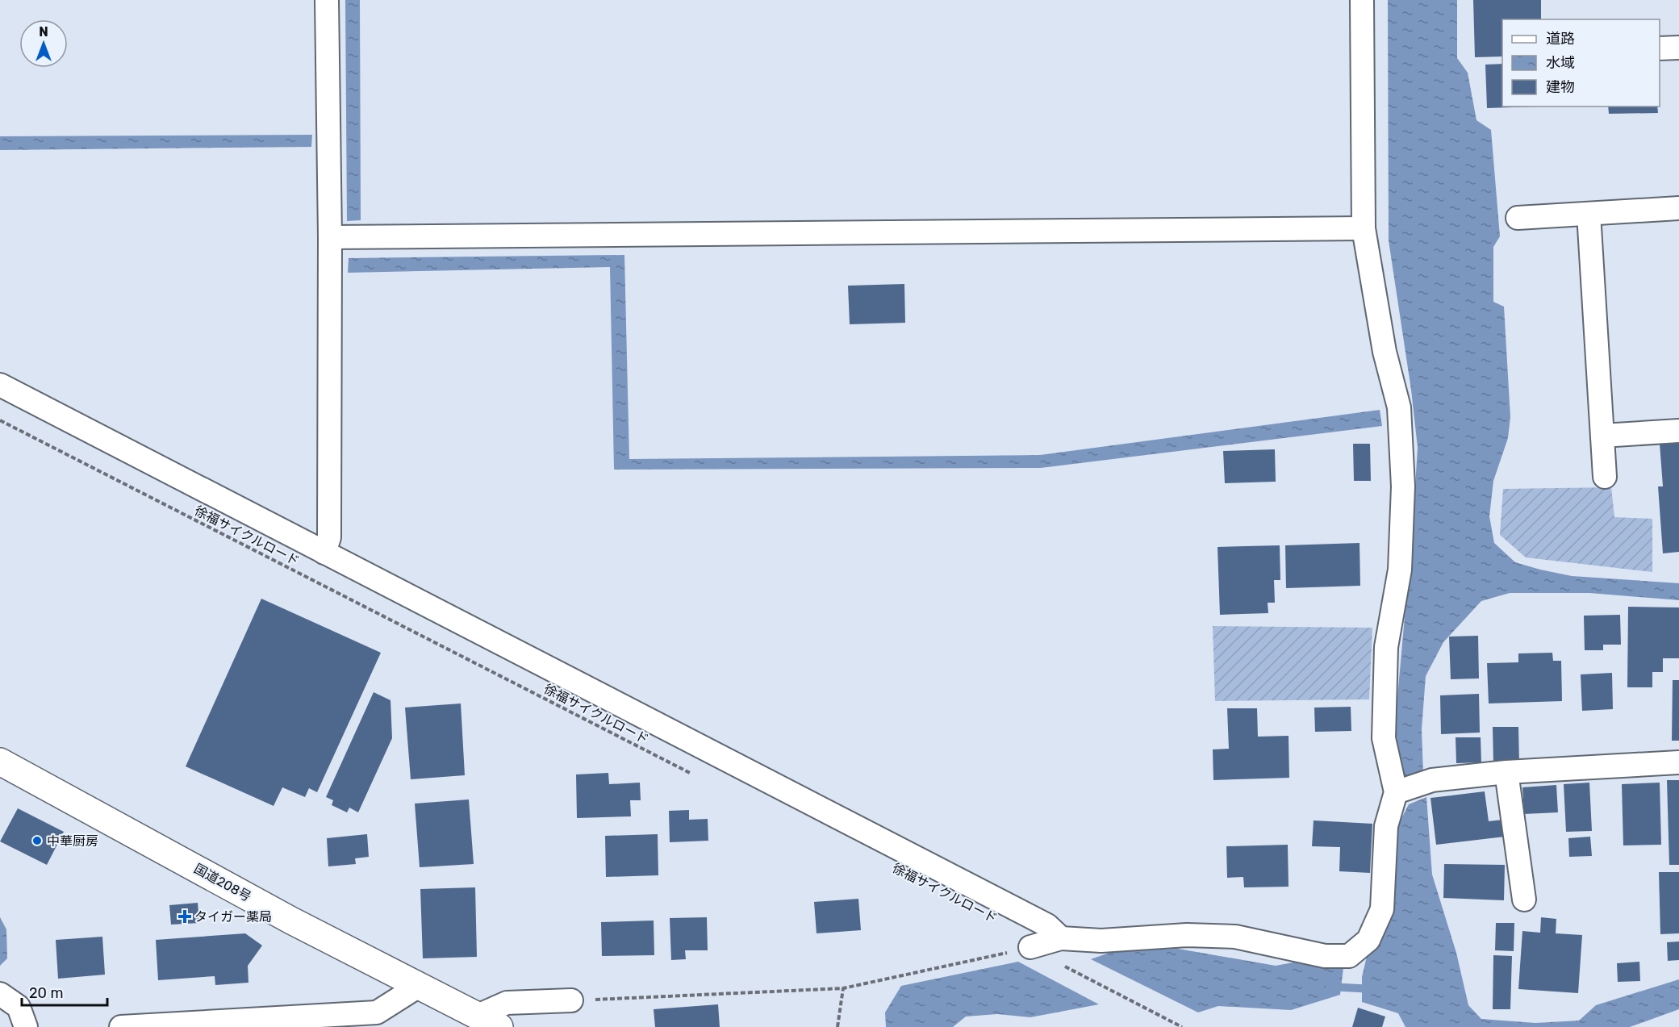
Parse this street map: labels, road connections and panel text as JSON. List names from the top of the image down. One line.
{"streets":{"highway":["国道208号"],"path":["徐福サイクルロード"]},"places":{"other":["中華厨房"],"health":["タイガー薬局"]},"legend":["道路","水域","建物"],"scale_bar":"20 m","north":"top"}
